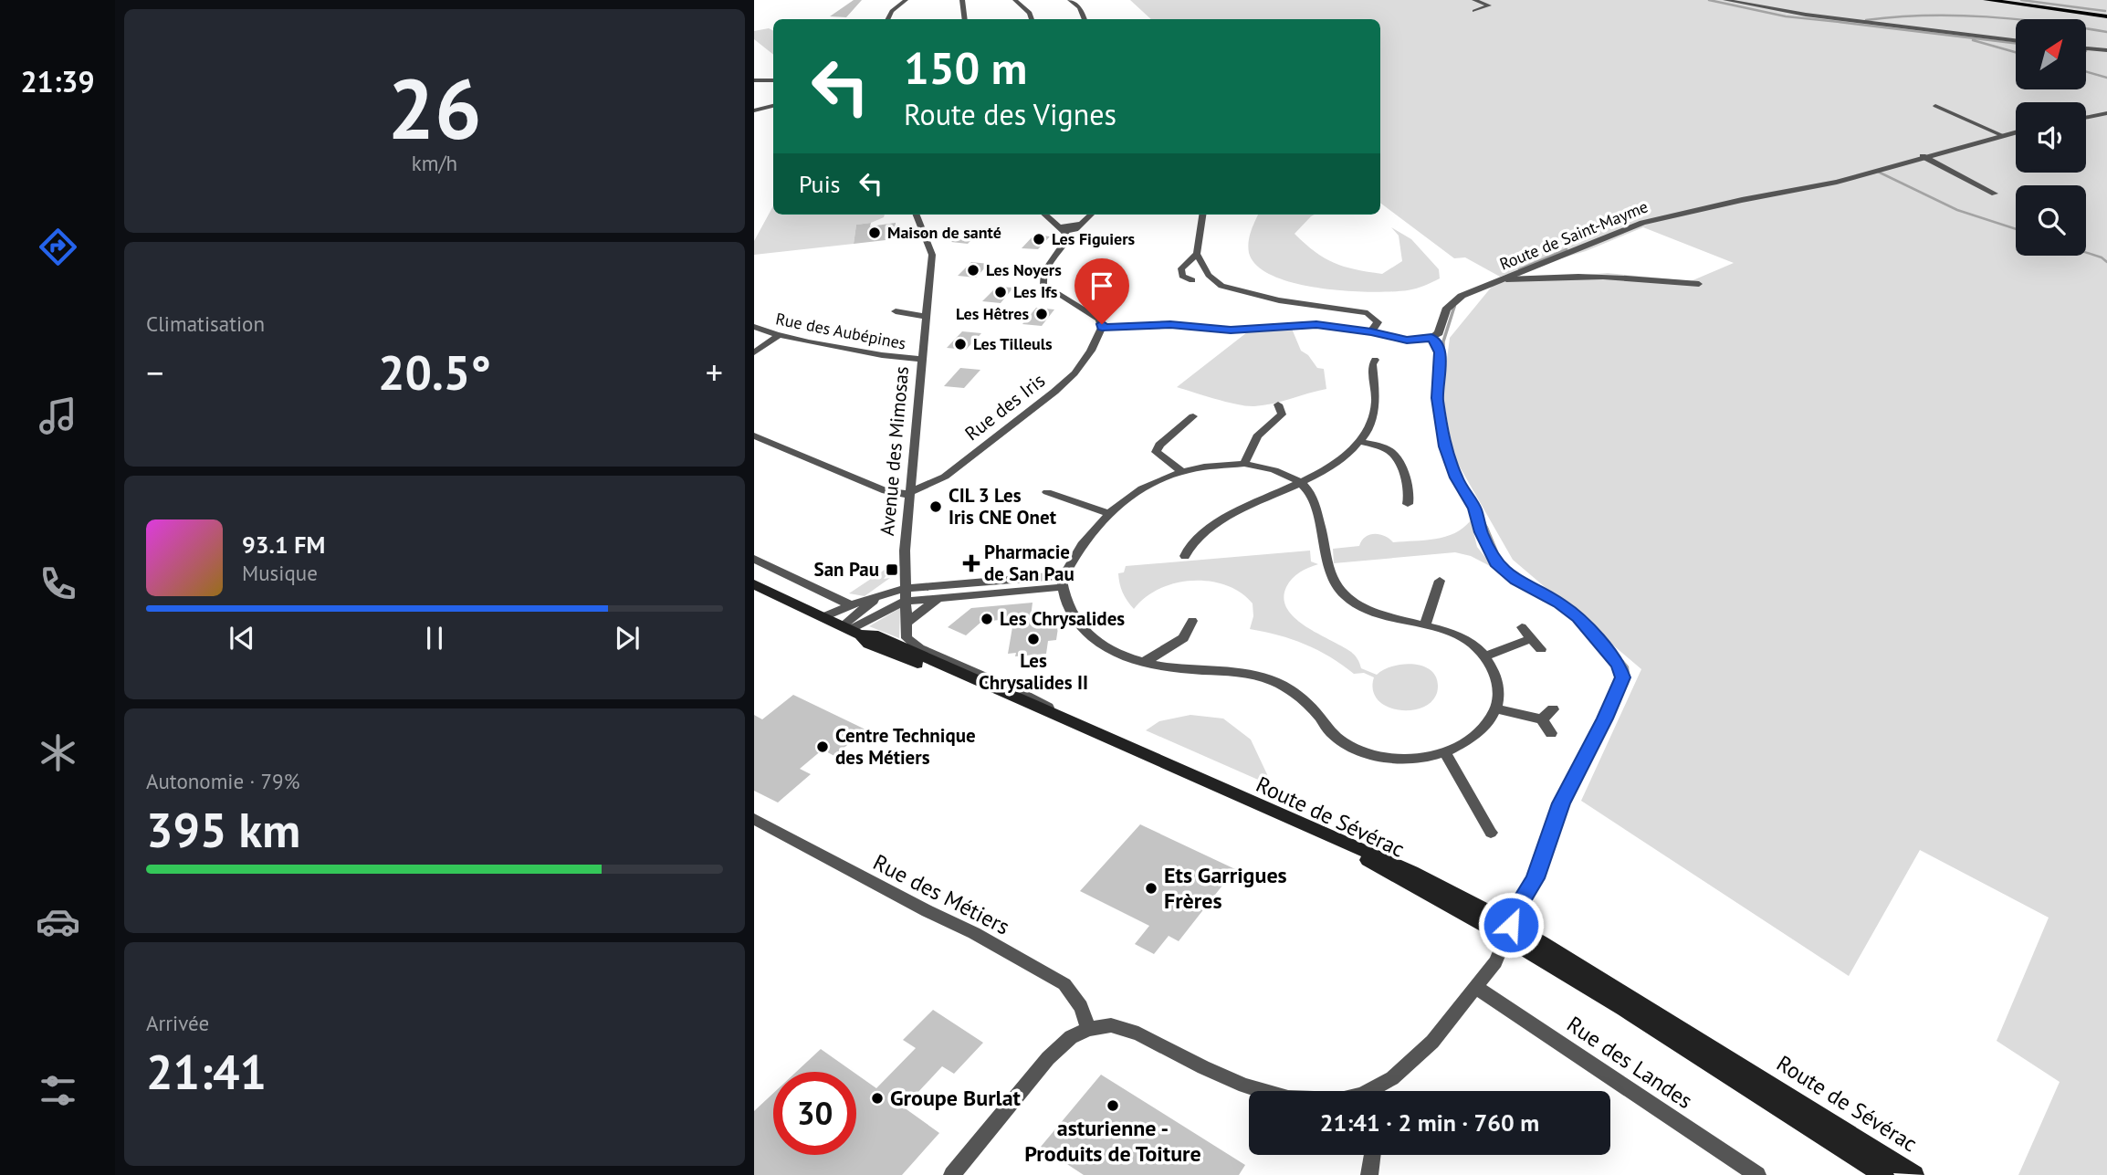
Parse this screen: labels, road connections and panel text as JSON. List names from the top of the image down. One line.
{"streets":{"main road":["Route de Sévérac"],"street":["Route de Saint-Mayme","Rue des Aubépines","Rue des Iris","Avenue des Mimosas","Rue des Métiers","Rue des Landes"]},"crossings":[["Rue des Aubépines","Avenue des Mimosas"],["Rue des Iris","Avenue des Mimosas"],["Avenue des Mimosas","Route de Sévérac"]],"places":{"other":["Maison de santé","Les Figuiers","Les Noyers","Les Ifs","Les Hêtres","Les Tilleuls","CIL 3 Les Iris CNE Onet","Les Chrysalides","Les Chrysalides II","Centre Technique des Métiers","Ets Garrigues Frères","Groupe Burlat","asturienne - Produits de Toiture"],"health":["Pharmacie de San Pau"],"transit":["San Pau"]},"north":"top right","page":{"tabs":"21:39","tile":[["26","km/h"],"Climatisation",["Autonomie · 79%","395 km"],["Arrivée","21:41"]],"turn":["150 m","Route des Vignes"],"then":"Puis","heat":["−","20.5°","+"],"song":["93.1 FM","Musique"],"limit":"30","trip":"21:41 · 2 min · 760 m"}}
